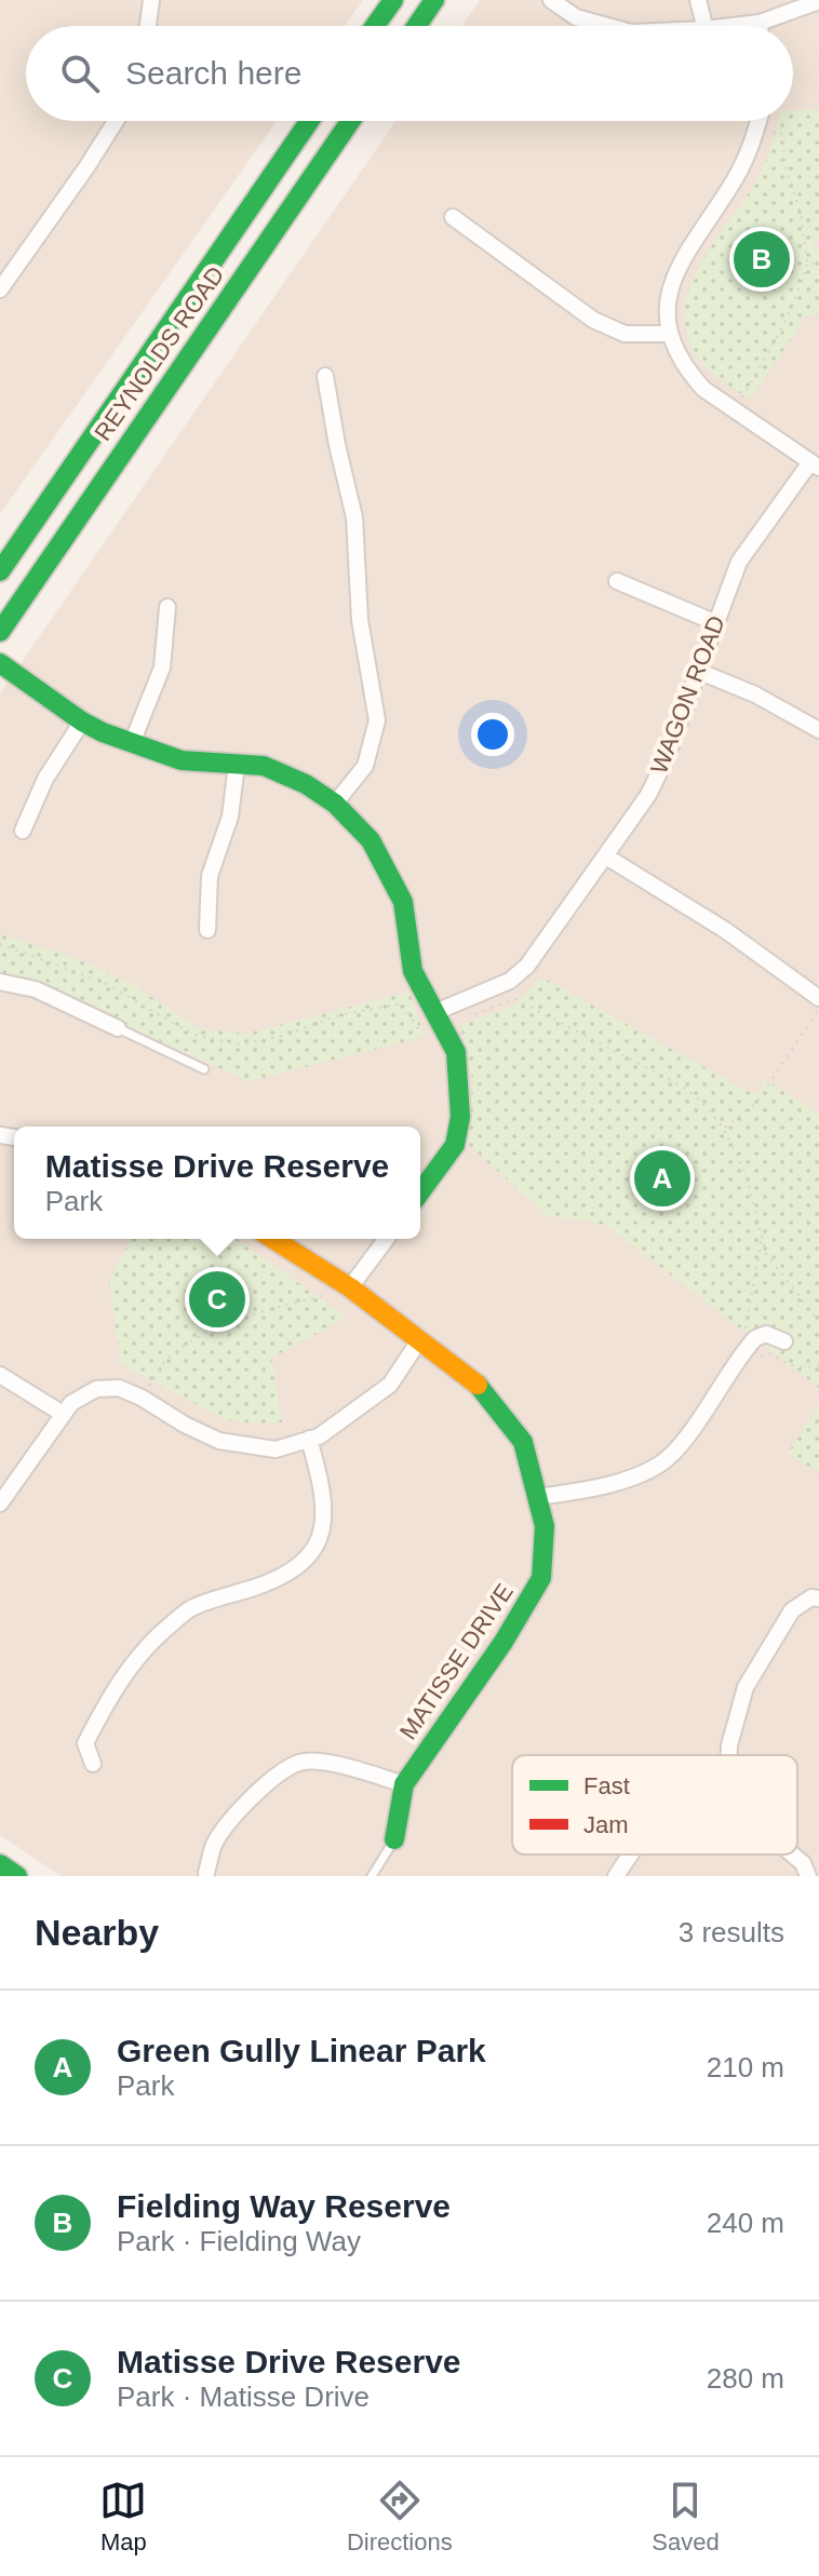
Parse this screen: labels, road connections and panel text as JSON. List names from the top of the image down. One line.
{"streets":{"street":["REYNOLDS ROAD","WAGON ROAD","MATISSE DRIVE"]},"legend":["Fast","Jam"],"page":{"search":"Search here","pins":["B","A","C"],"popup":["Matisse Drive Reserve","Park"],"heading":["Nearby","3 results"],"list":[{"mark":"A","name":"Green Gully Linear Park","note":"Park","value":"210 m"},{"mark":"B","name":"Fielding Way Reserve","note":"Park · Fielding Way","value":"240 m"},{"mark":"C","name":"Matisse Drive Reserve","note":"Park · Matisse Drive","value":"280 m"}],"nav":["Map","Directions","Saved"]}}
